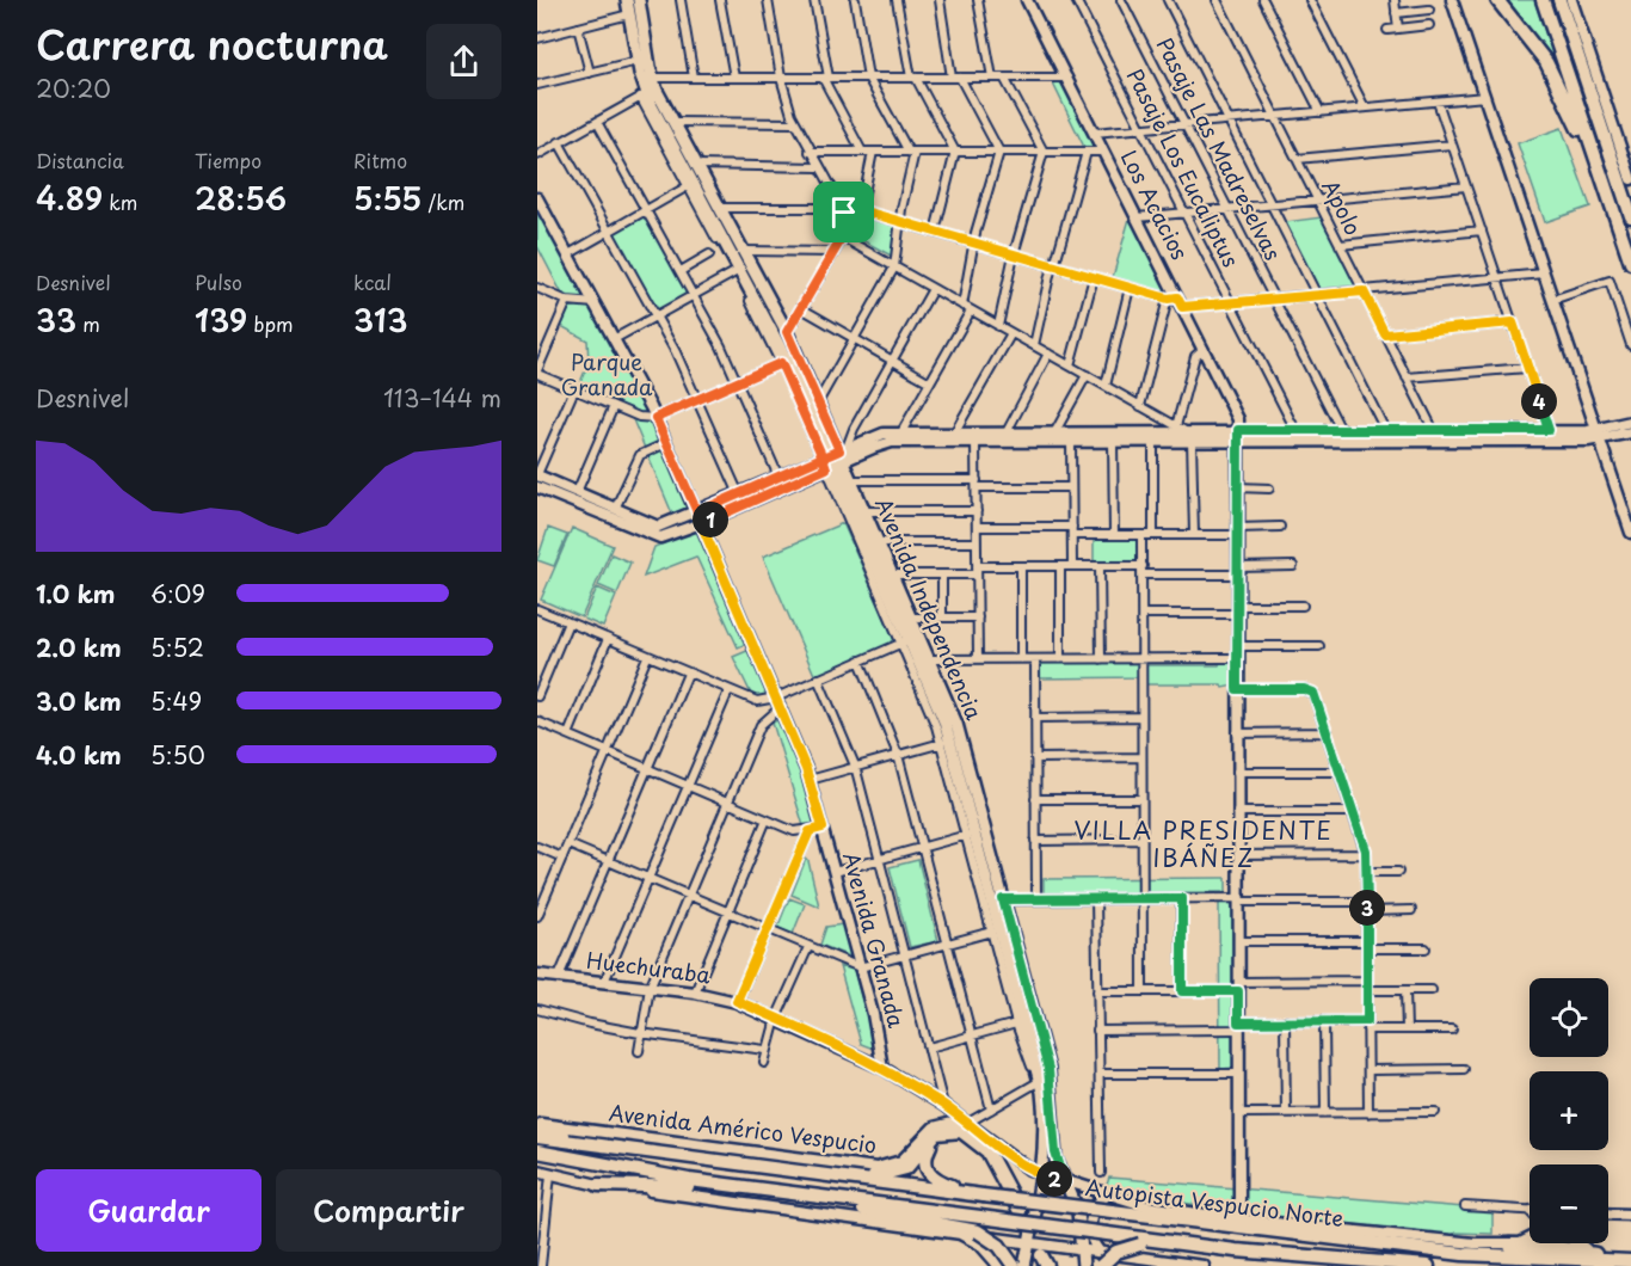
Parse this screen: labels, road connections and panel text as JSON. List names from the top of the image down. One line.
{"streets":{"highway":["Autopista Vespucio Norte"],"main road":["Los Acacios","Avenida Independencia","Avenida Granada","Huechuraba","Avenida Américo Vespucio"],"street":["Pasaje Las Madreselvas","Pasaje Los Eucaliptus","Apolo"]},"crossings":[["Avenida Granada","Huechuraba"]],"districts":["VILLA PRESIDENTE IBÁÑEZ"],"parks":["Parque Granada"],"page":{"heading":["Carrera nocturna","20:20"],"stats":[["Distancia","4.89 km"],["Tiempo","28:56"],["Ritmo","5:55 /km"],["Desnivel","33 m"],["Pulso","139 bpm"],["kcal","313"]],"chart":["Desnivel","113–144 m"],"pins":["4","1","3","2"],"list":[{"name":"1.0 km","note":"6:09"},{"name":"2.0 km","note":"5:52"},{"name":"3.0 km","note":"5:49"},{"name":"4.0 km","note":"5:50"}],"map_buttons":["+","−"],"buttons":["Guardar","Compartir"]}}
